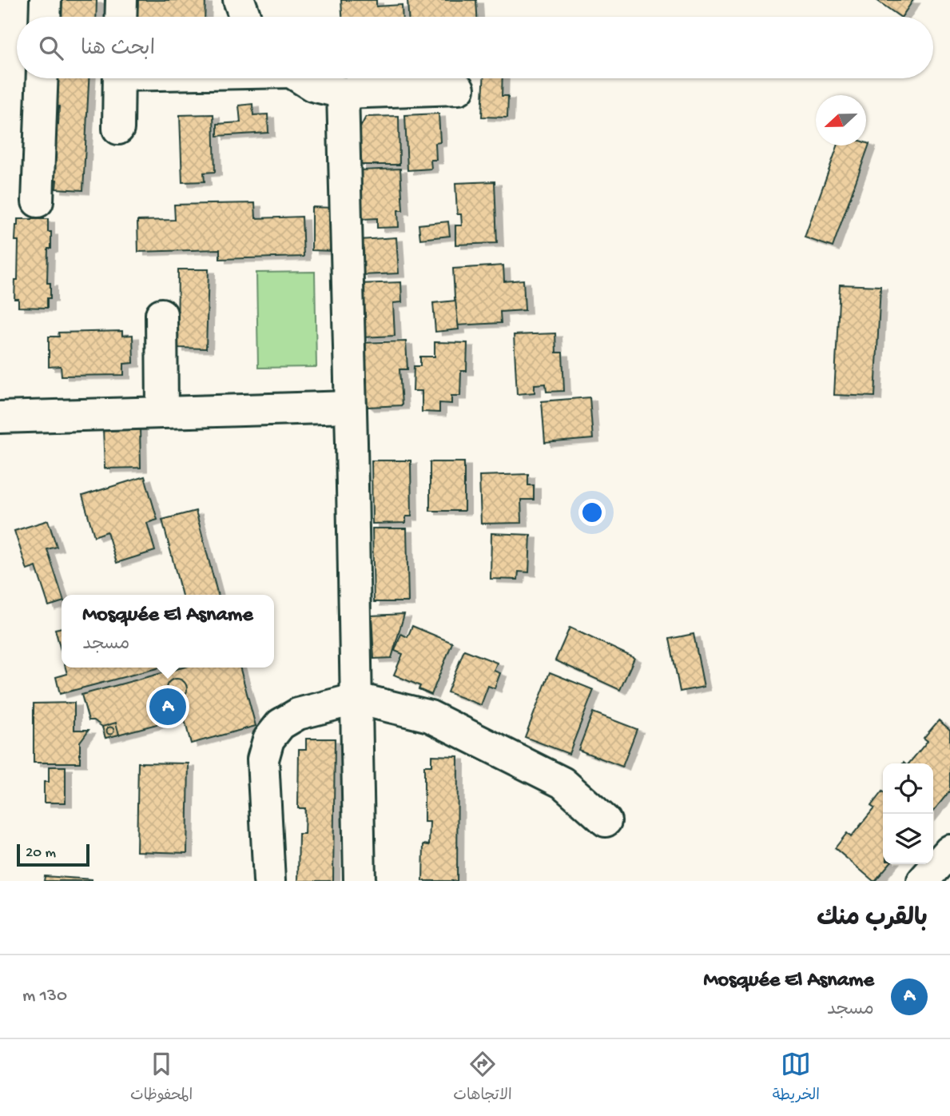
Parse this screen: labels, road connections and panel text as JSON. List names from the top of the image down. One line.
{"scale_bar":"20 m","north":"left","page":{"search":"ابحث هنا","popup":["Mosquée El Asname","مسجد"],"pins":"A","scale":"20 m","heading":"بالقرب منك","list":[{"mark":"A","name":"Mosquée El Asname","note":"مسجد","value":"130 m"}],"nav":["الخريطة","الاتجاهات","المحفوظات"]}}
